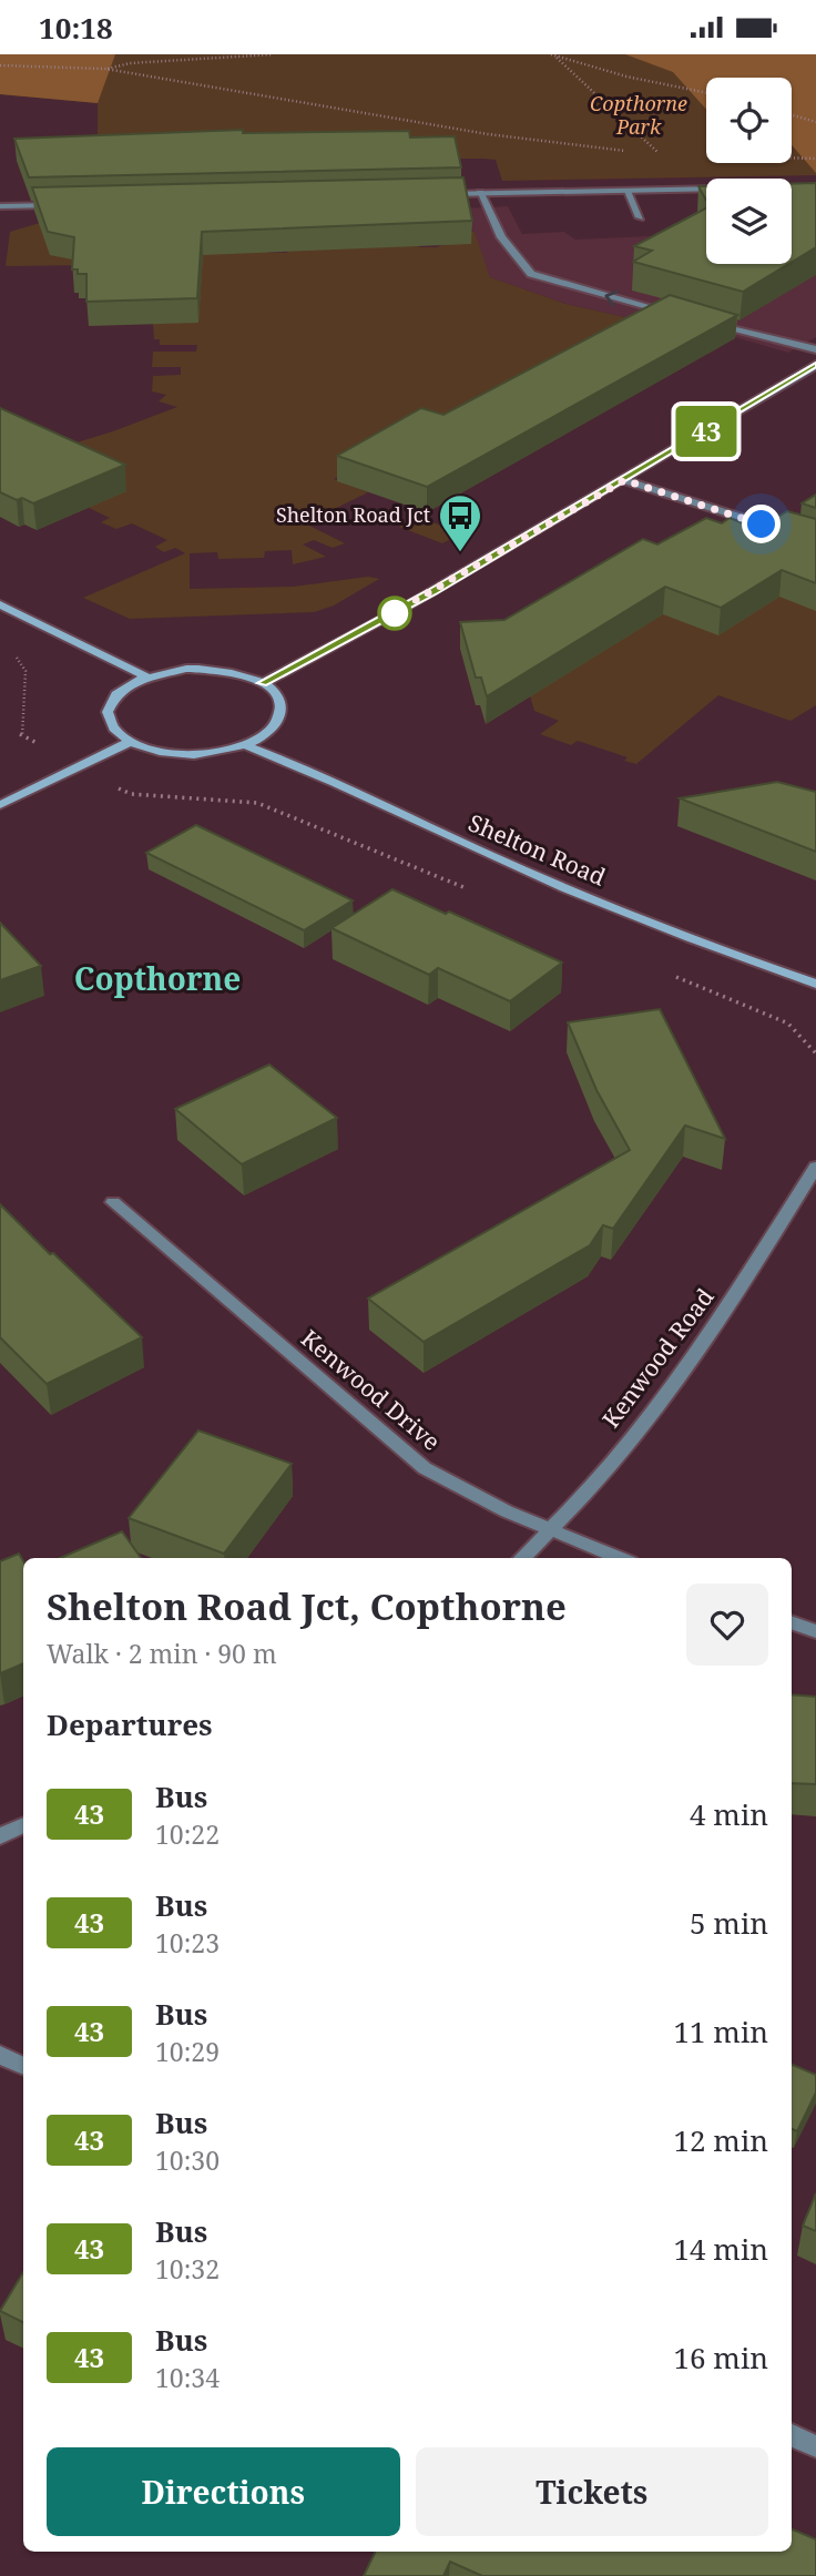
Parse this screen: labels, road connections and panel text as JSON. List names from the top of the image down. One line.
{"streets":{"main road":["Shelton Road"],"street":["Kenwood Road","Kenwood Drive"]},"crossings":[["Kenwood Road","Kenwood Drive"]],"districts":["Copthorne"],"parks":["Copthorne Park"],"places":{"bus stop":["Shelton Road Jct"]},"lines":["bus line 43"],"page":{"status":"10:18","on_map":"43","heading":[["Shelton Road Jct, Copthorne","Walk · 2 min · 90 m"],"Departures"],"list":[{"mark":"43","name":"Bus","note":"10:22","value":"4 min"},{"mark":"43","name":"Bus","note":"10:23","value":"5 min"},{"mark":"43","name":"Bus","note":"10:29","value":"11 min"},{"mark":"43","name":"Bus","note":"10:30","value":"12 min"},{"mark":"43","name":"Bus","note":"10:32","value":"14 min"},{"mark":"43","name":"Bus","note":"10:34","value":"16 min"}],"buttons":["Directions","Tickets"]}}
